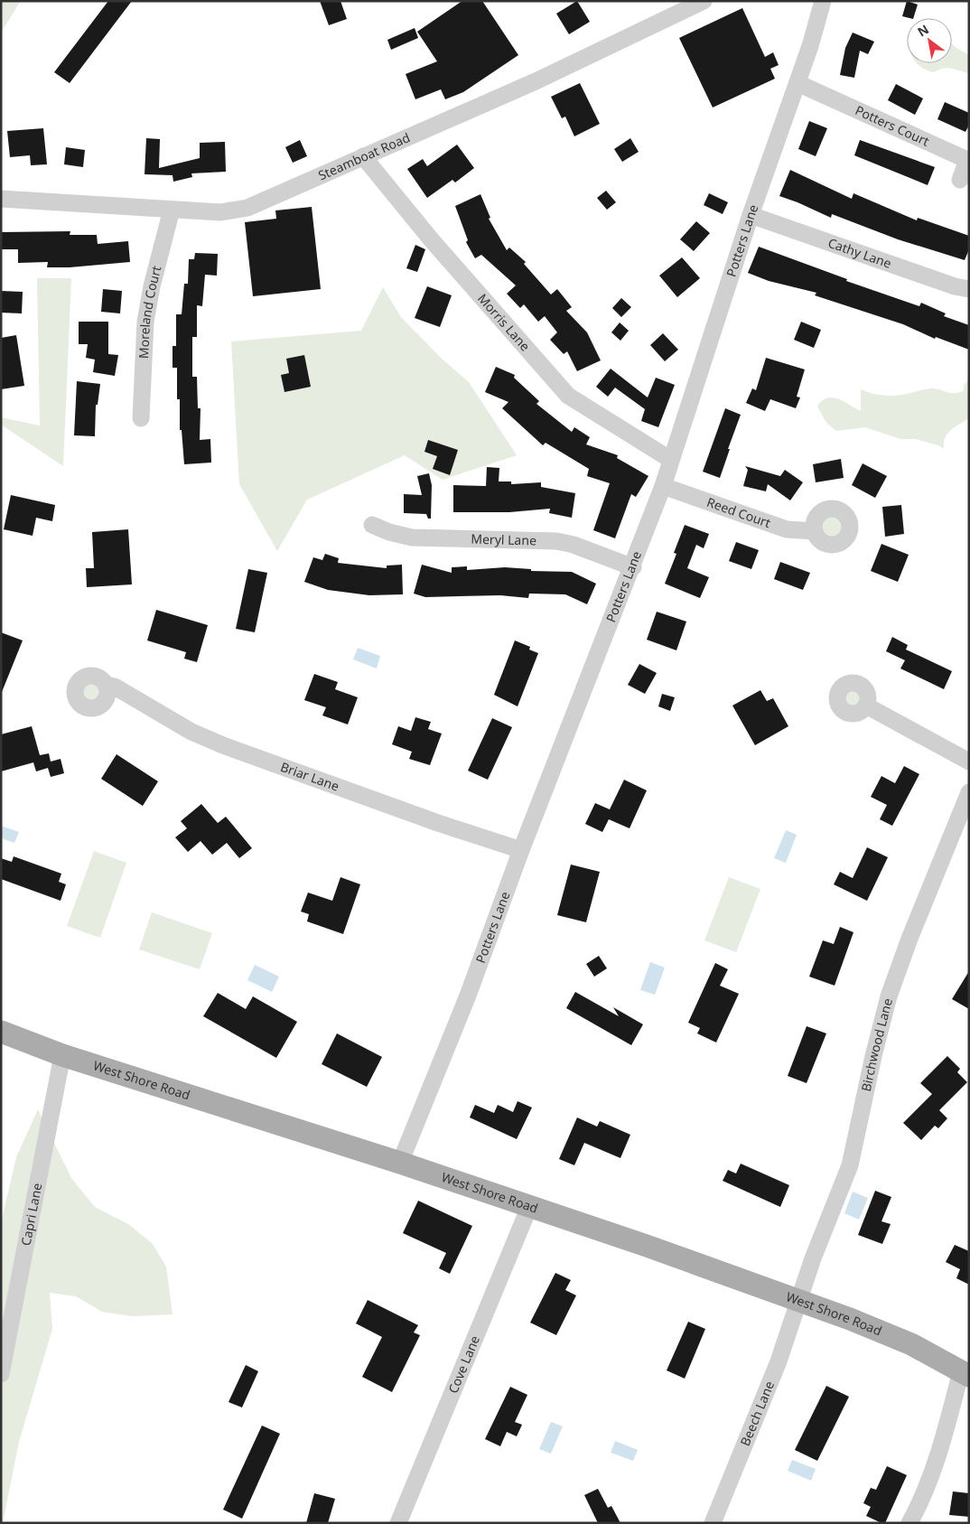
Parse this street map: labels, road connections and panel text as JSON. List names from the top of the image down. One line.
{"streets":{"main road":["West Shore Road"],"street":["Potters Court","Steamboat Road","Potters Lane","Cathy Lane","Moreland Court","Morris Lane","Reed Court","Meryl Lane","Briar Lane","Birchwood Lane","Capri Lane","Cove Lane","Beech Lane"]},"crossings":[["Potters Court","Potters Lane"],["Steamboat Road","Moreland Court"],["Steamboat Road","Morris Lane"],["Potters Lane","Cathy Lane"],["Potters Lane","Morris Lane"],["Potters Lane","Reed Court"],["Potters Lane","Meryl Lane"],["Potters Lane","Briar Lane"],["Potters Lane","West Shore Road"],["Birchwood Lane","West Shore Road"],["Birchwood Lane","Beech Lane"],["West Shore Road","Capri Lane"],["West Shore Road","Cove Lane"],["West Shore Road","Beech Lane"]],"north":"top left"}
